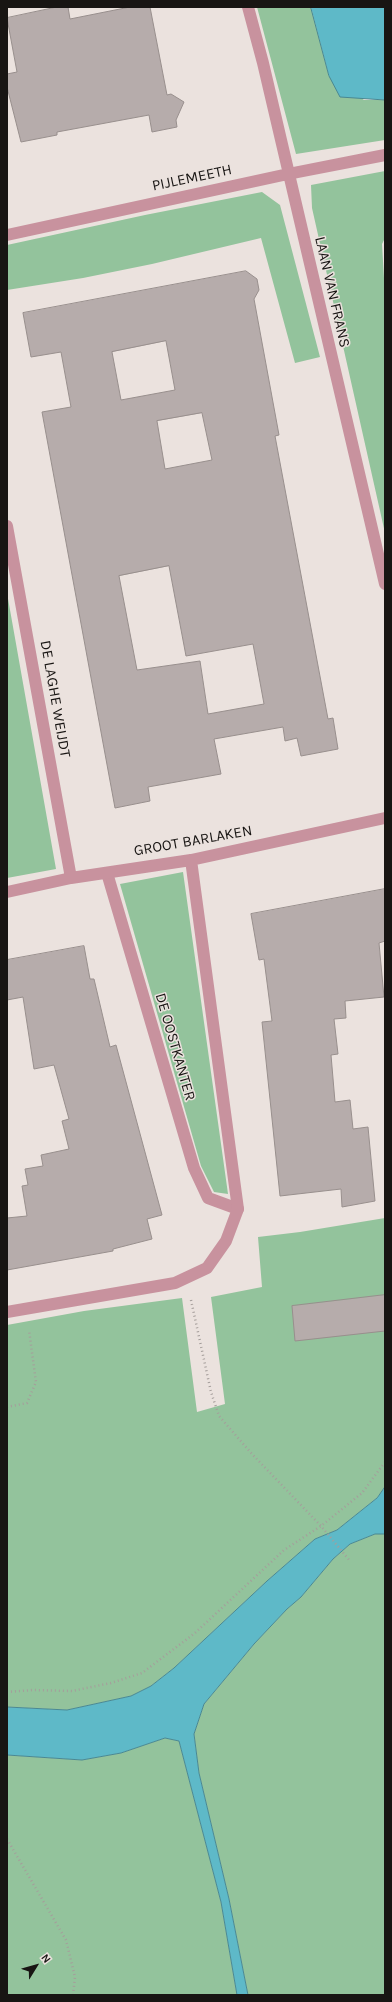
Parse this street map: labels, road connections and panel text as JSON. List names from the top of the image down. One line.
{"streets":{"street":["PIJLEMEETH","LAAN VAN FRANS","DE LAGHE WEIJDT","GROOT BARLAKEN","DE OOSTKANTER"]},"crossings":[["PIJLEMEETH","LAAN VAN FRANS"],["DE LAGHE WEIJDT","GROOT BARLAKEN"],["GROOT BARLAKEN","DE OOSTKANTER"]],"north":"top right"}
